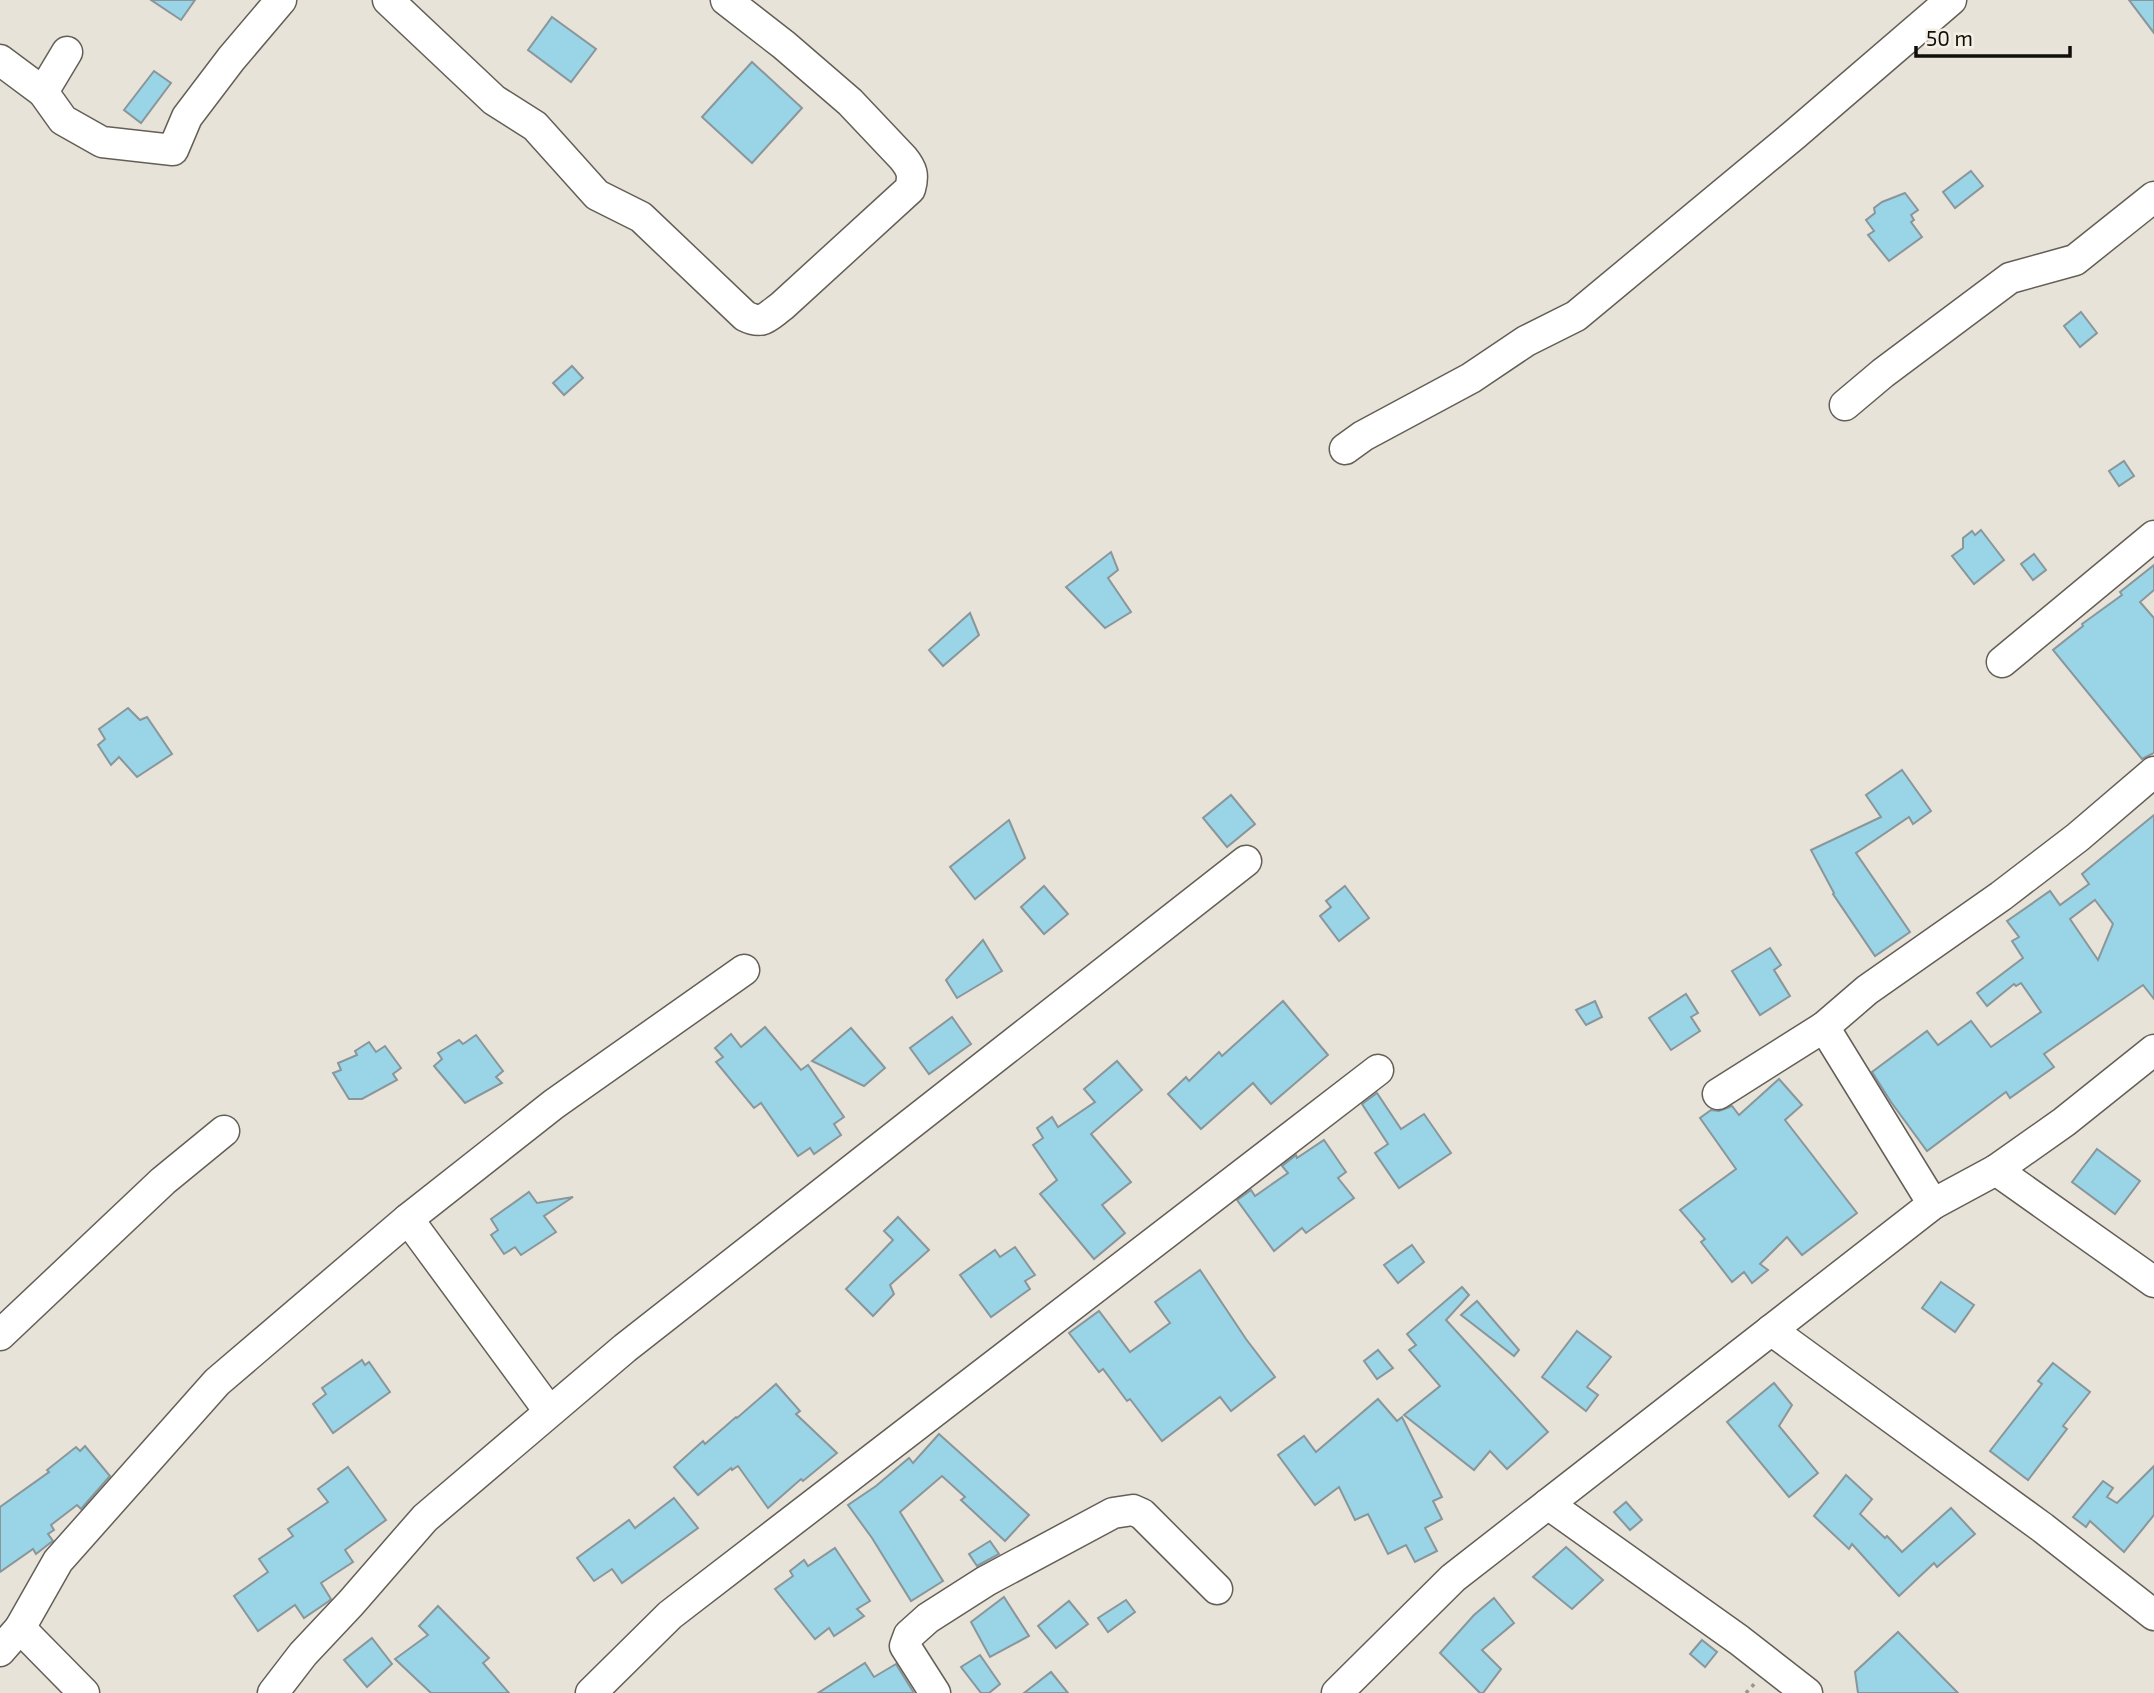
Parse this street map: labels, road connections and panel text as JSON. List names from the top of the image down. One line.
{"scale_bar":"50 m"}
